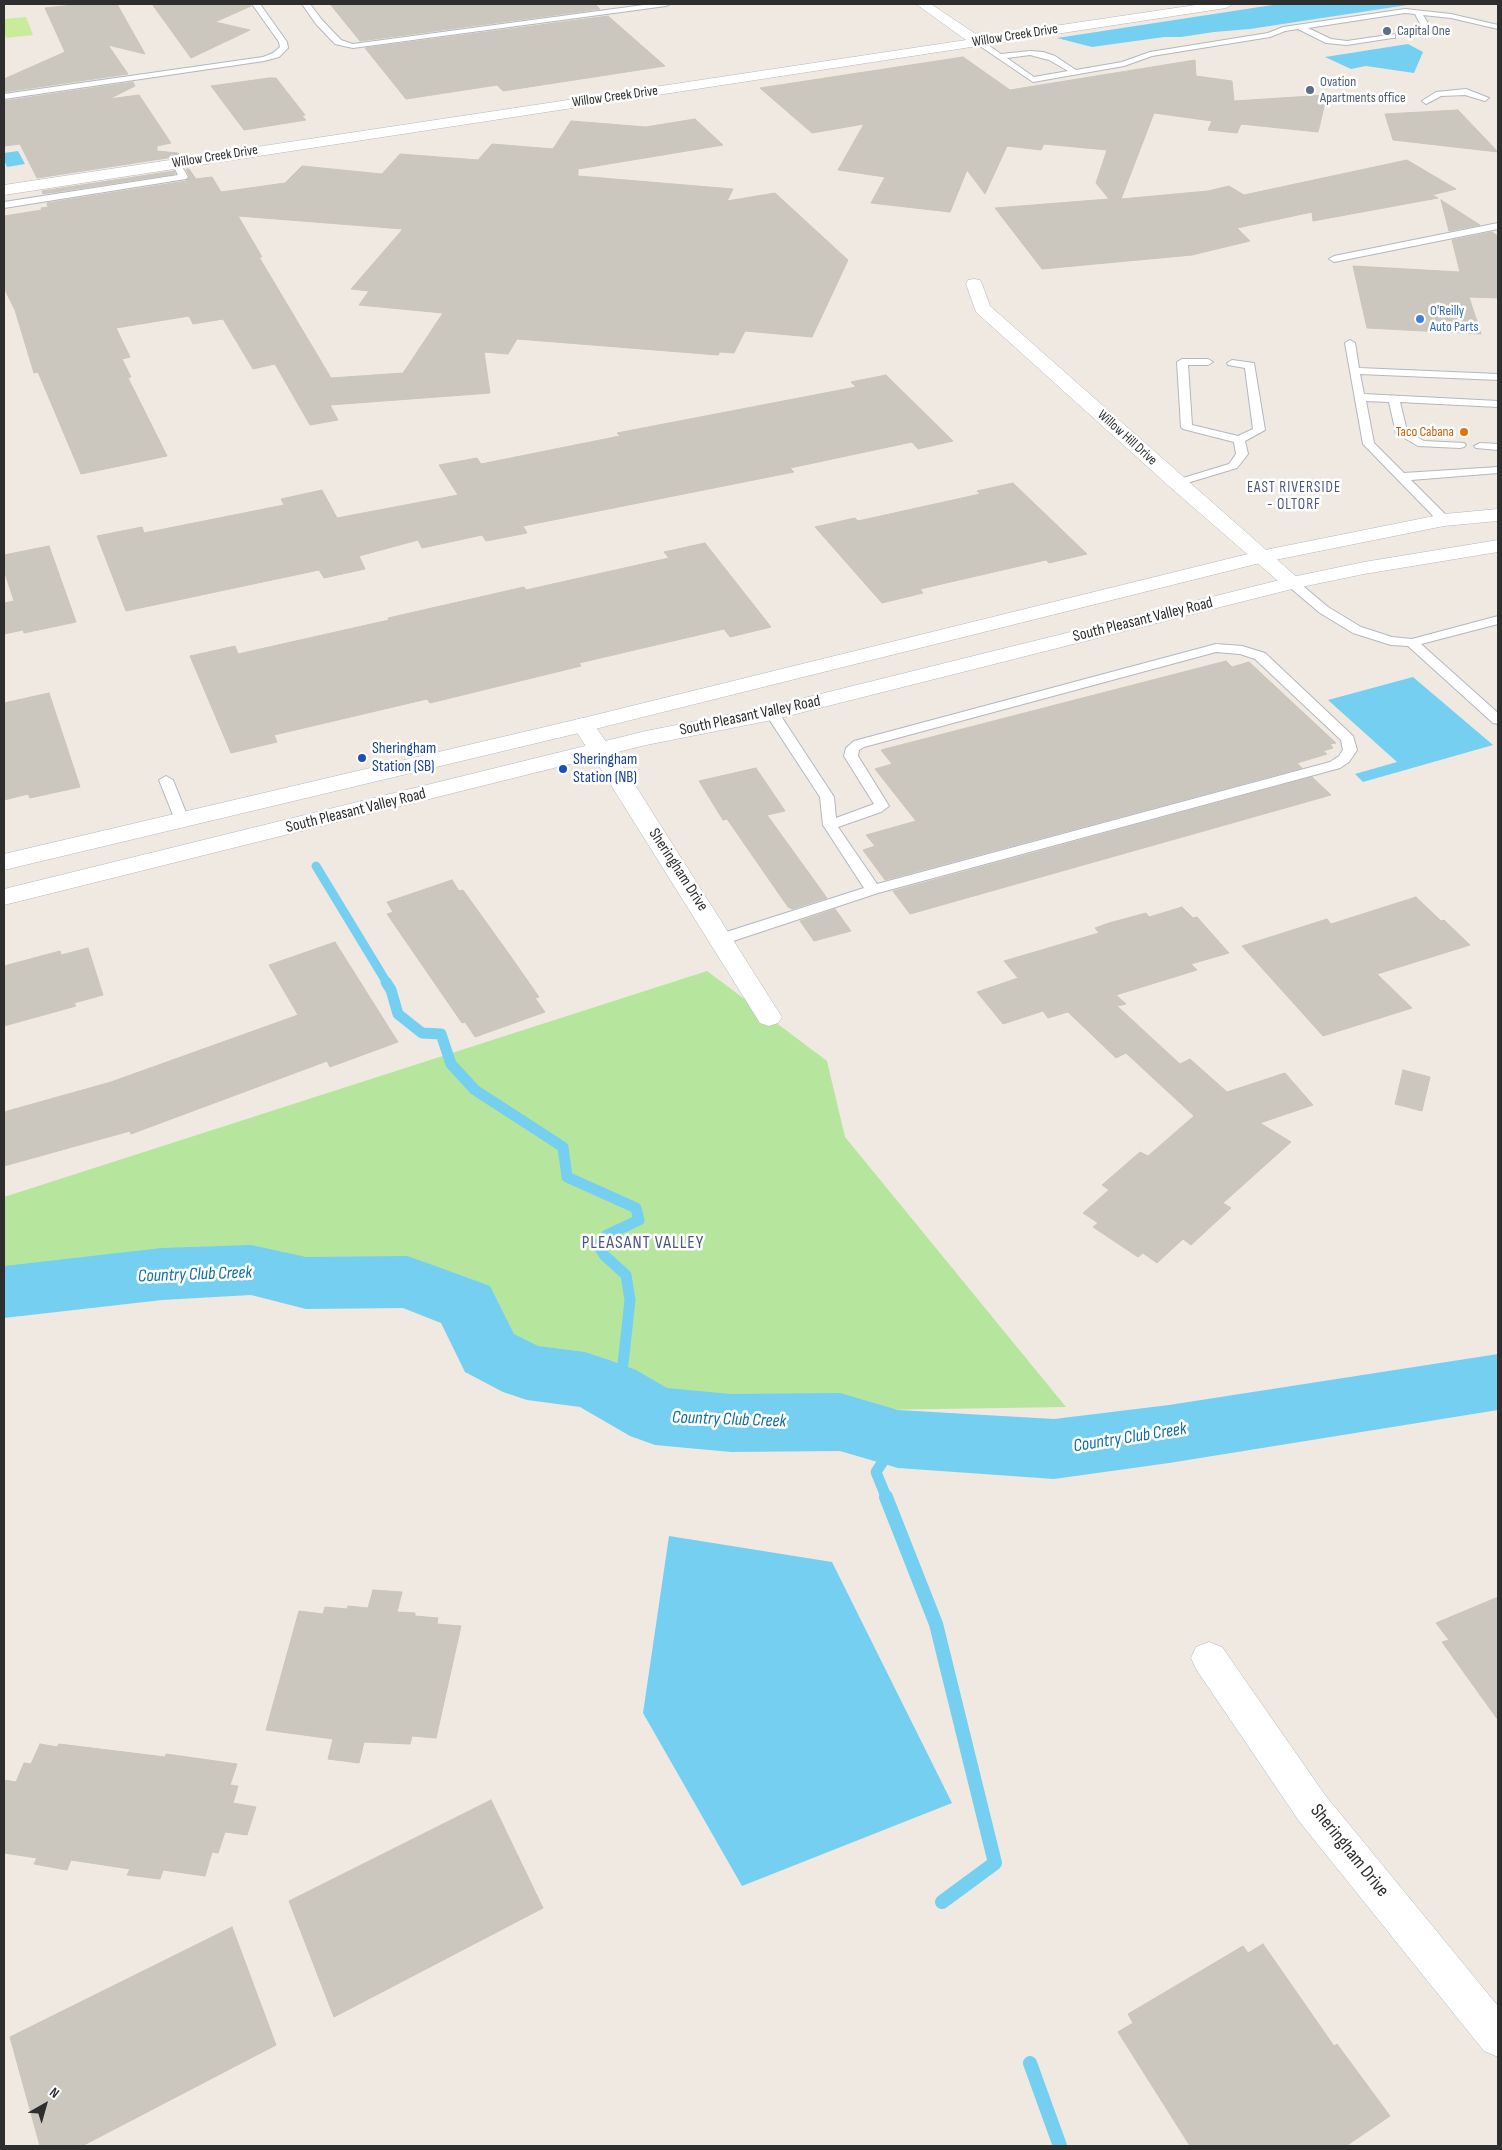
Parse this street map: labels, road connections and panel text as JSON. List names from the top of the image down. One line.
{"streets":{"street":["Willow Creek Drive","Willow Hill Drive","South Pleasant Valley Road","Sheringham Drive"]},"crossings":[["Willow Hill Drive","South Pleasant Valley Road"],["South Pleasant Valley Road","Sheringham Drive"]],"districts":["EAST RIVERSIDE - OLTORF","PLEASANT VALLEY"],"water":["Country Club Creek"],"places":["Capital One","Ovation Apartments office","O'Reilly Auto Parts","Taco Cabana","Sheringham Station (SB)","Sheringham Station (NB)"],"north":"top right"}
